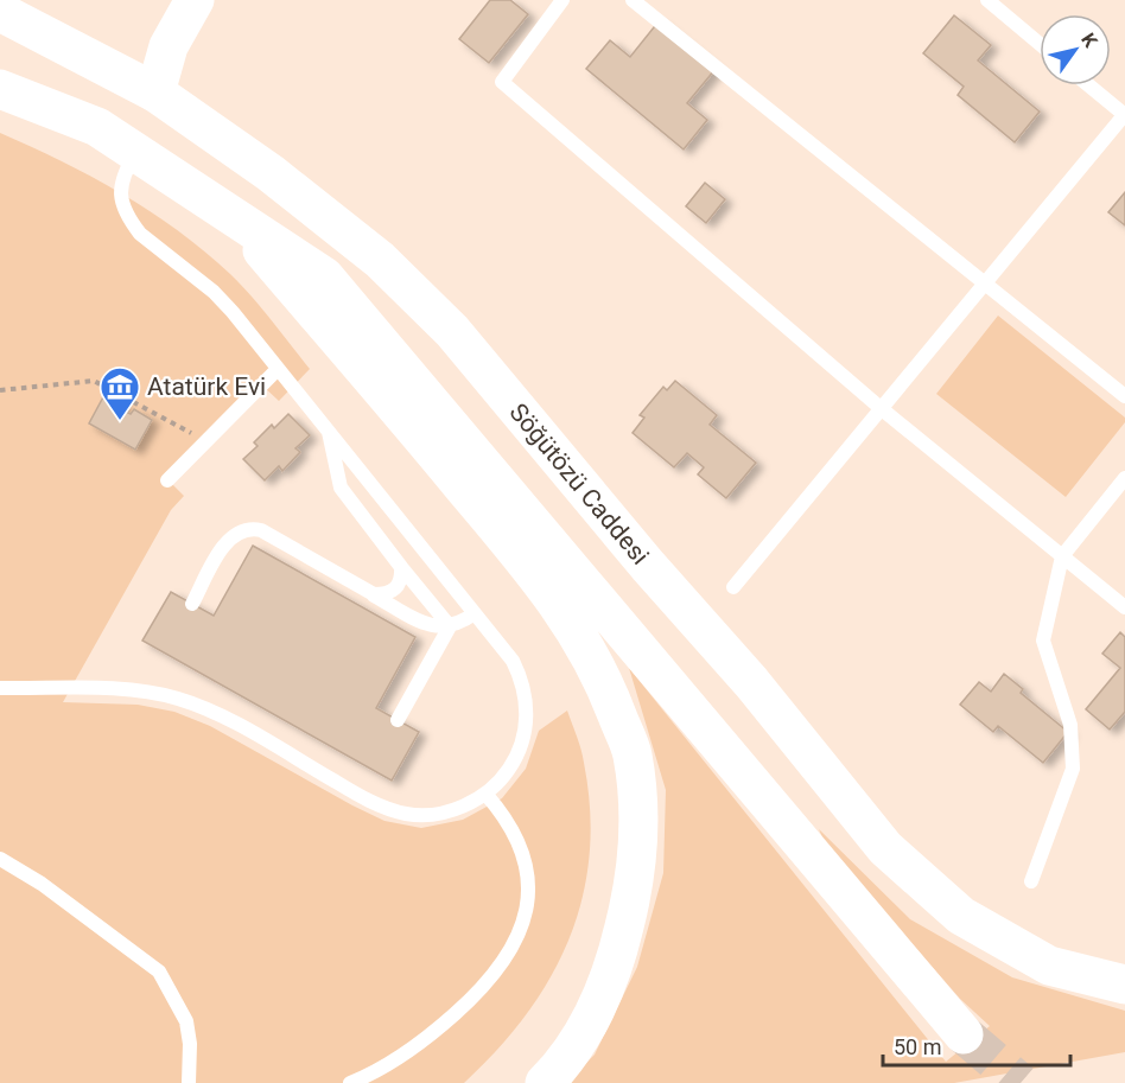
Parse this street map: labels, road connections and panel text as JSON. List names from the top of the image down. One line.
{"streets":{"main road":["Söğütözü Caddesi"]},"places":{"museum":["Atatürk Evi"]},"scale_bar":"50 m","north":"top right"}
